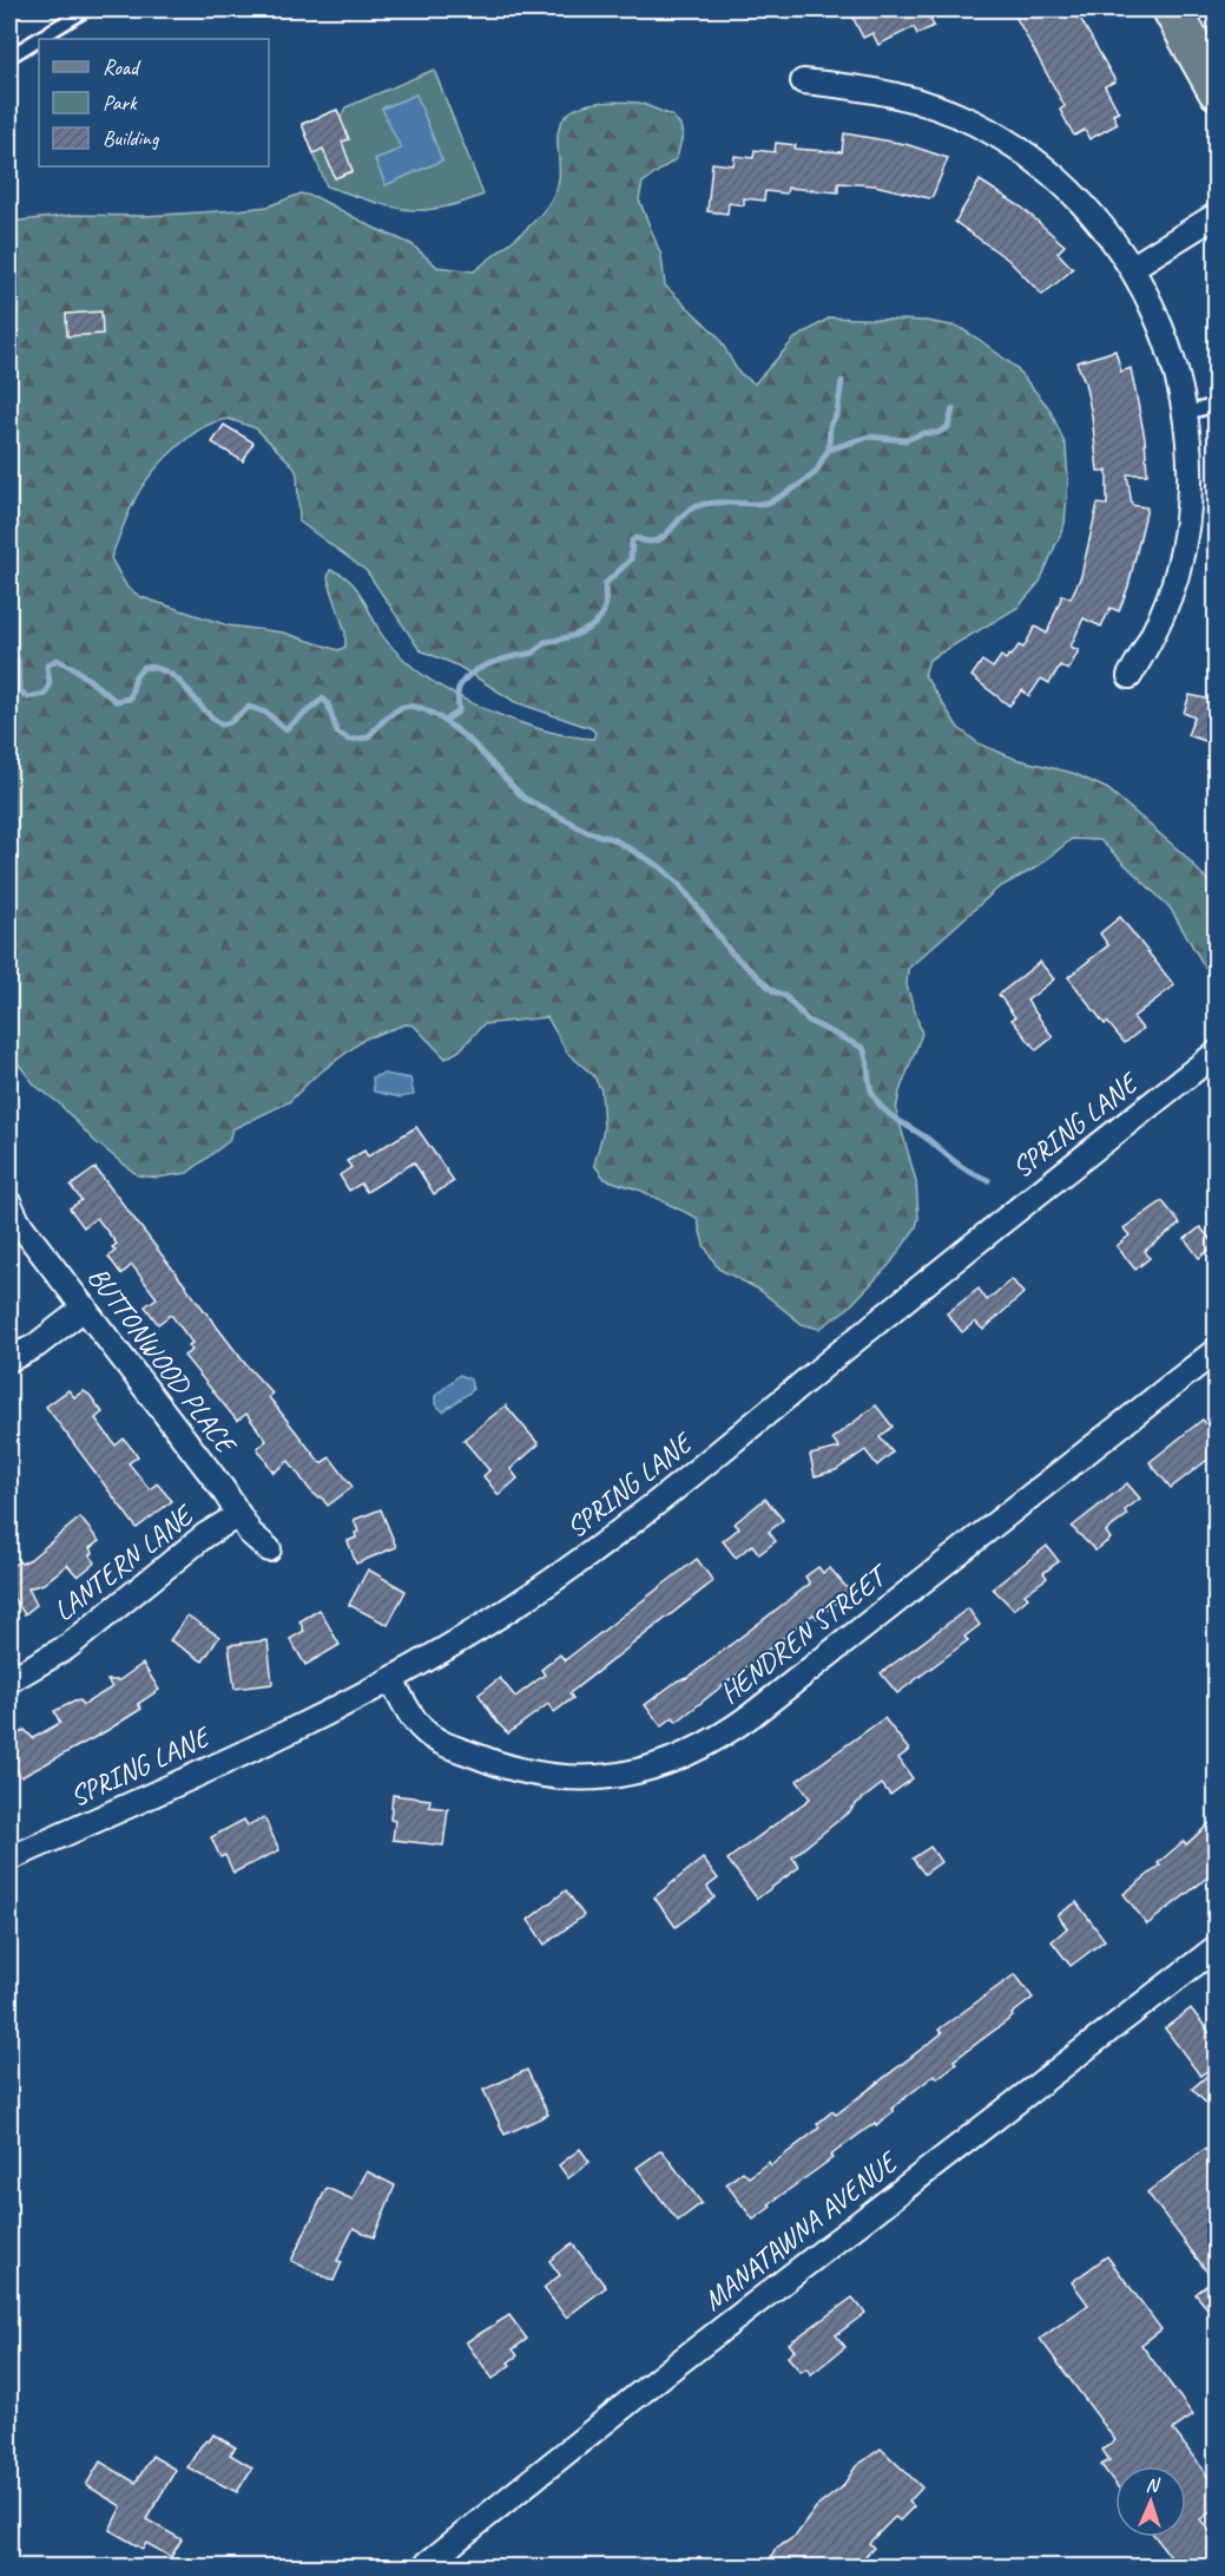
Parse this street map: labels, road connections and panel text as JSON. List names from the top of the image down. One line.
{"streets":{"street":["SPRING LANE","BUTTONWOOD PLACE","LANTERN LANE","HENDREN STREET","MANATAWNA AVENUE"]},"crossings":[["SPRING LANE","HENDREN STREET"],["BUTTONWOOD PLACE","LANTERN LANE"]],"legend":["Road","Park","Building"],"north":"top"}
